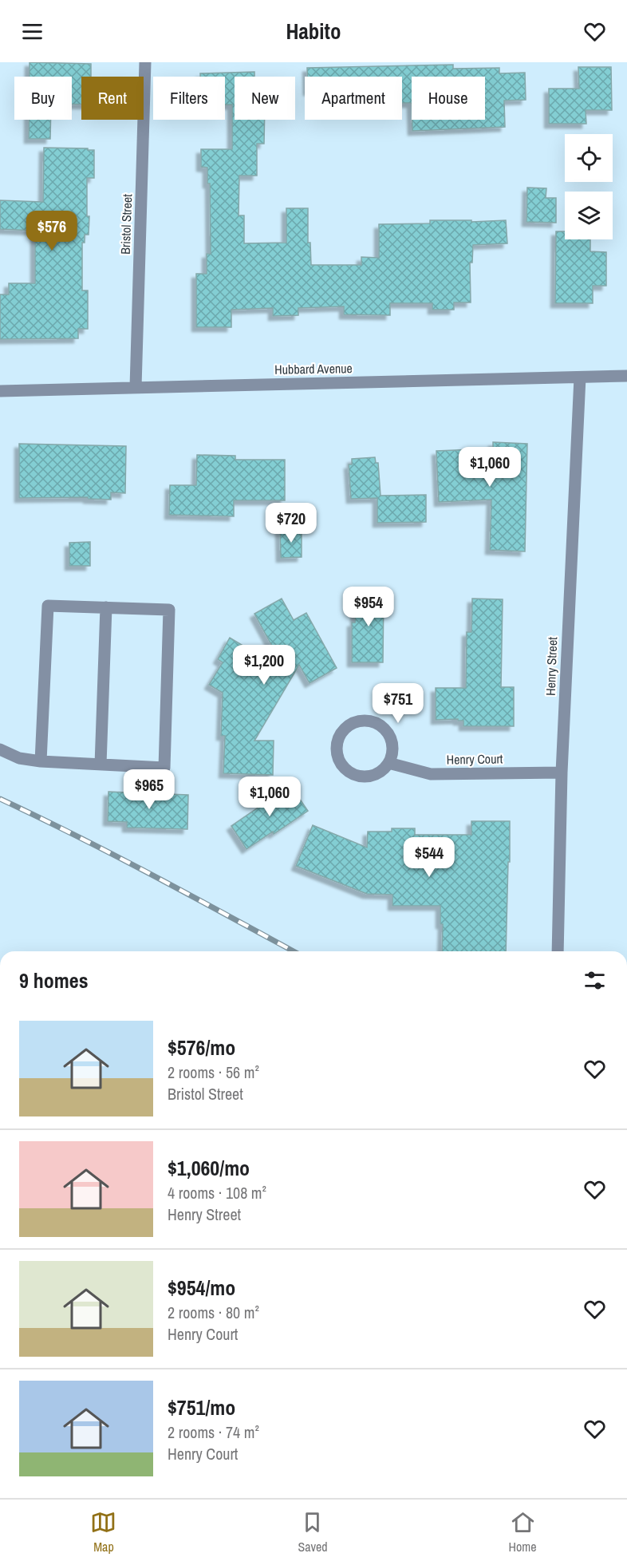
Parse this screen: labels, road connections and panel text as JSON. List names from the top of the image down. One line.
{"streets":{"street":["Bristol Street","Hubbard Avenue","Henry Street","Henry Court"]},"crossings":[["Bristol Street","Hubbard Avenue"],["Hubbard Avenue","Henry Street"],["Henry Street","Henry Court"]],"page":{"header":"Habito","chip":["Buy","Rent","Filters","New","Apartment","House"],"price":["$576","$1,060","$720","$954","$1,200","$751","$965","$1,060","$544"],"heading":"9 homes","list":[{"name":"$576/mo","note":"2 rooms · 56 m² · Bristol Street"},{"name":"$1,060/mo","note":"4 rooms · 108 m² · Henry Street"},{"name":"$954/mo","note":"2 rooms · 80 m² · Henry Court"},{"name":"$751/mo","note":"2 rooms · 74 m² · Henry Court"}],"tabs":["Map","Saved","Home"]}}
